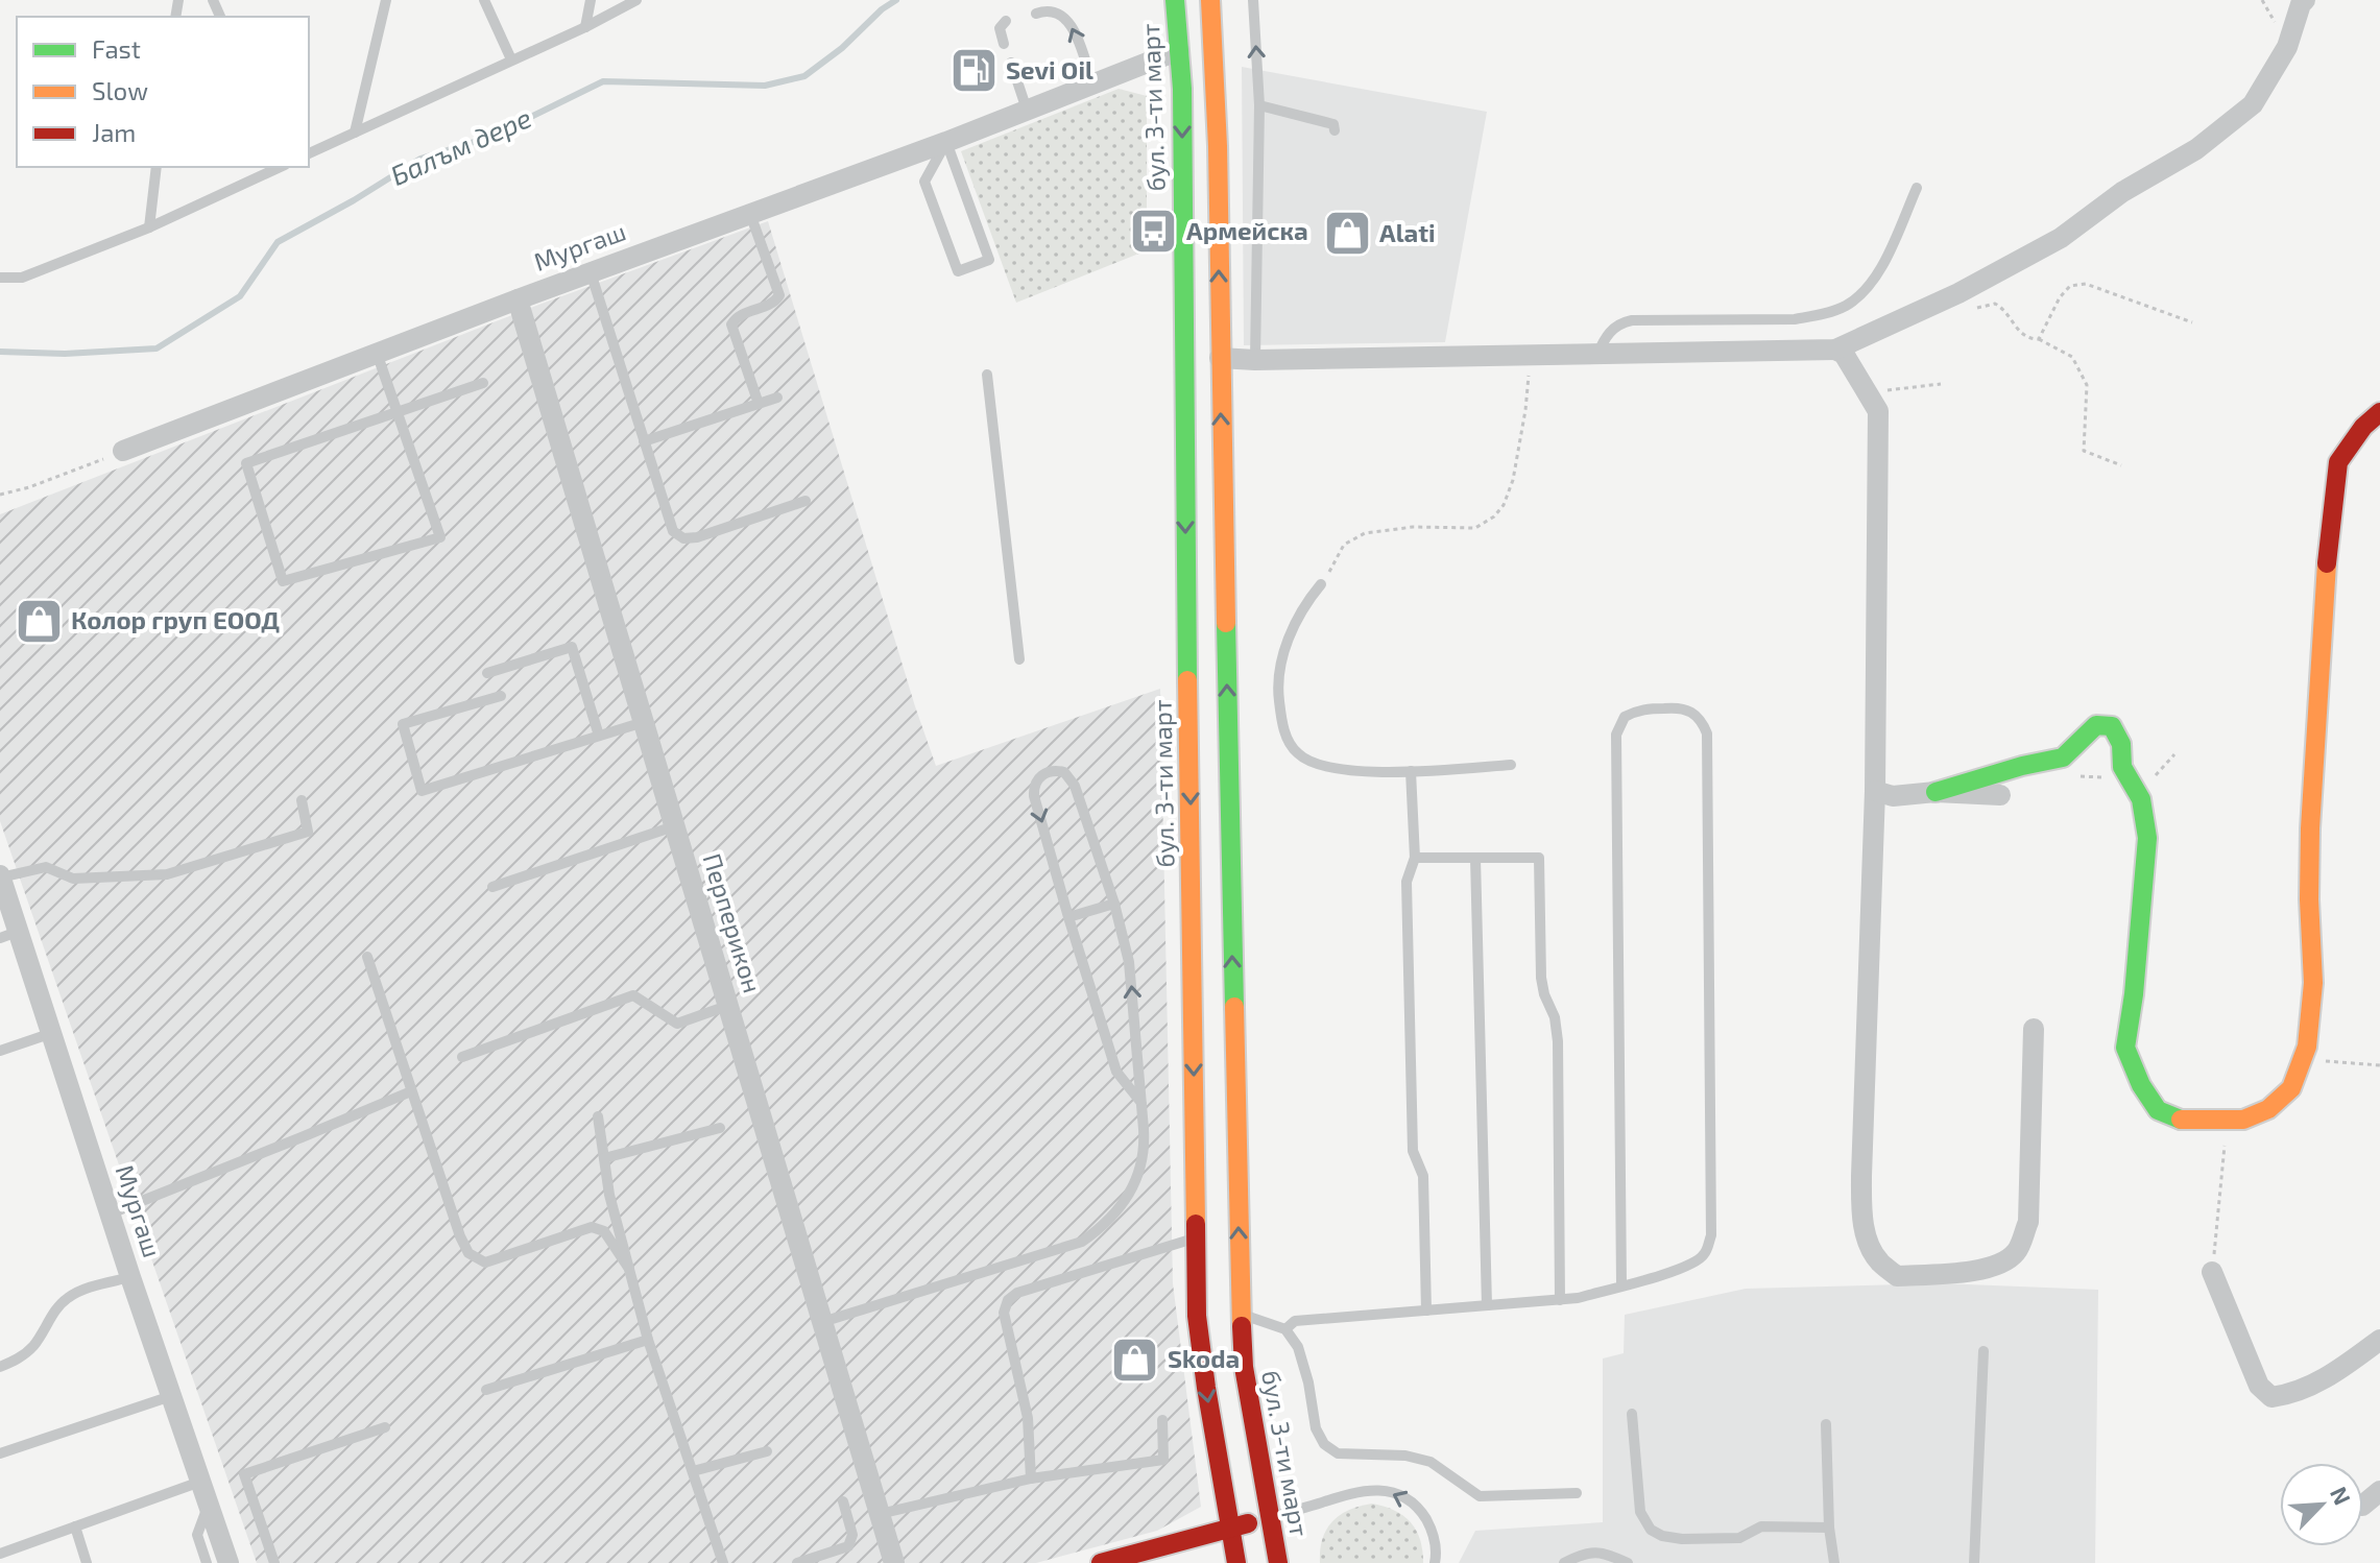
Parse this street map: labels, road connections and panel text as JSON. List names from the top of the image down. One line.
{"streets":{"street":["бул. 3-ти март","Мургаш","Перперикон"]},"crossings":[["бул. 3-ти март","Мургаш"],["Мургаш","Перперикон"]],"water":["Балъм дере"],"places":{"fuel station":["Sevi Oil"],"bus stop":["Армейска"],"shop":["Alati","Колор груп ЕООД","Skoda"]},"legend":["Fast","Slow","Jam"],"north":"top right"}
